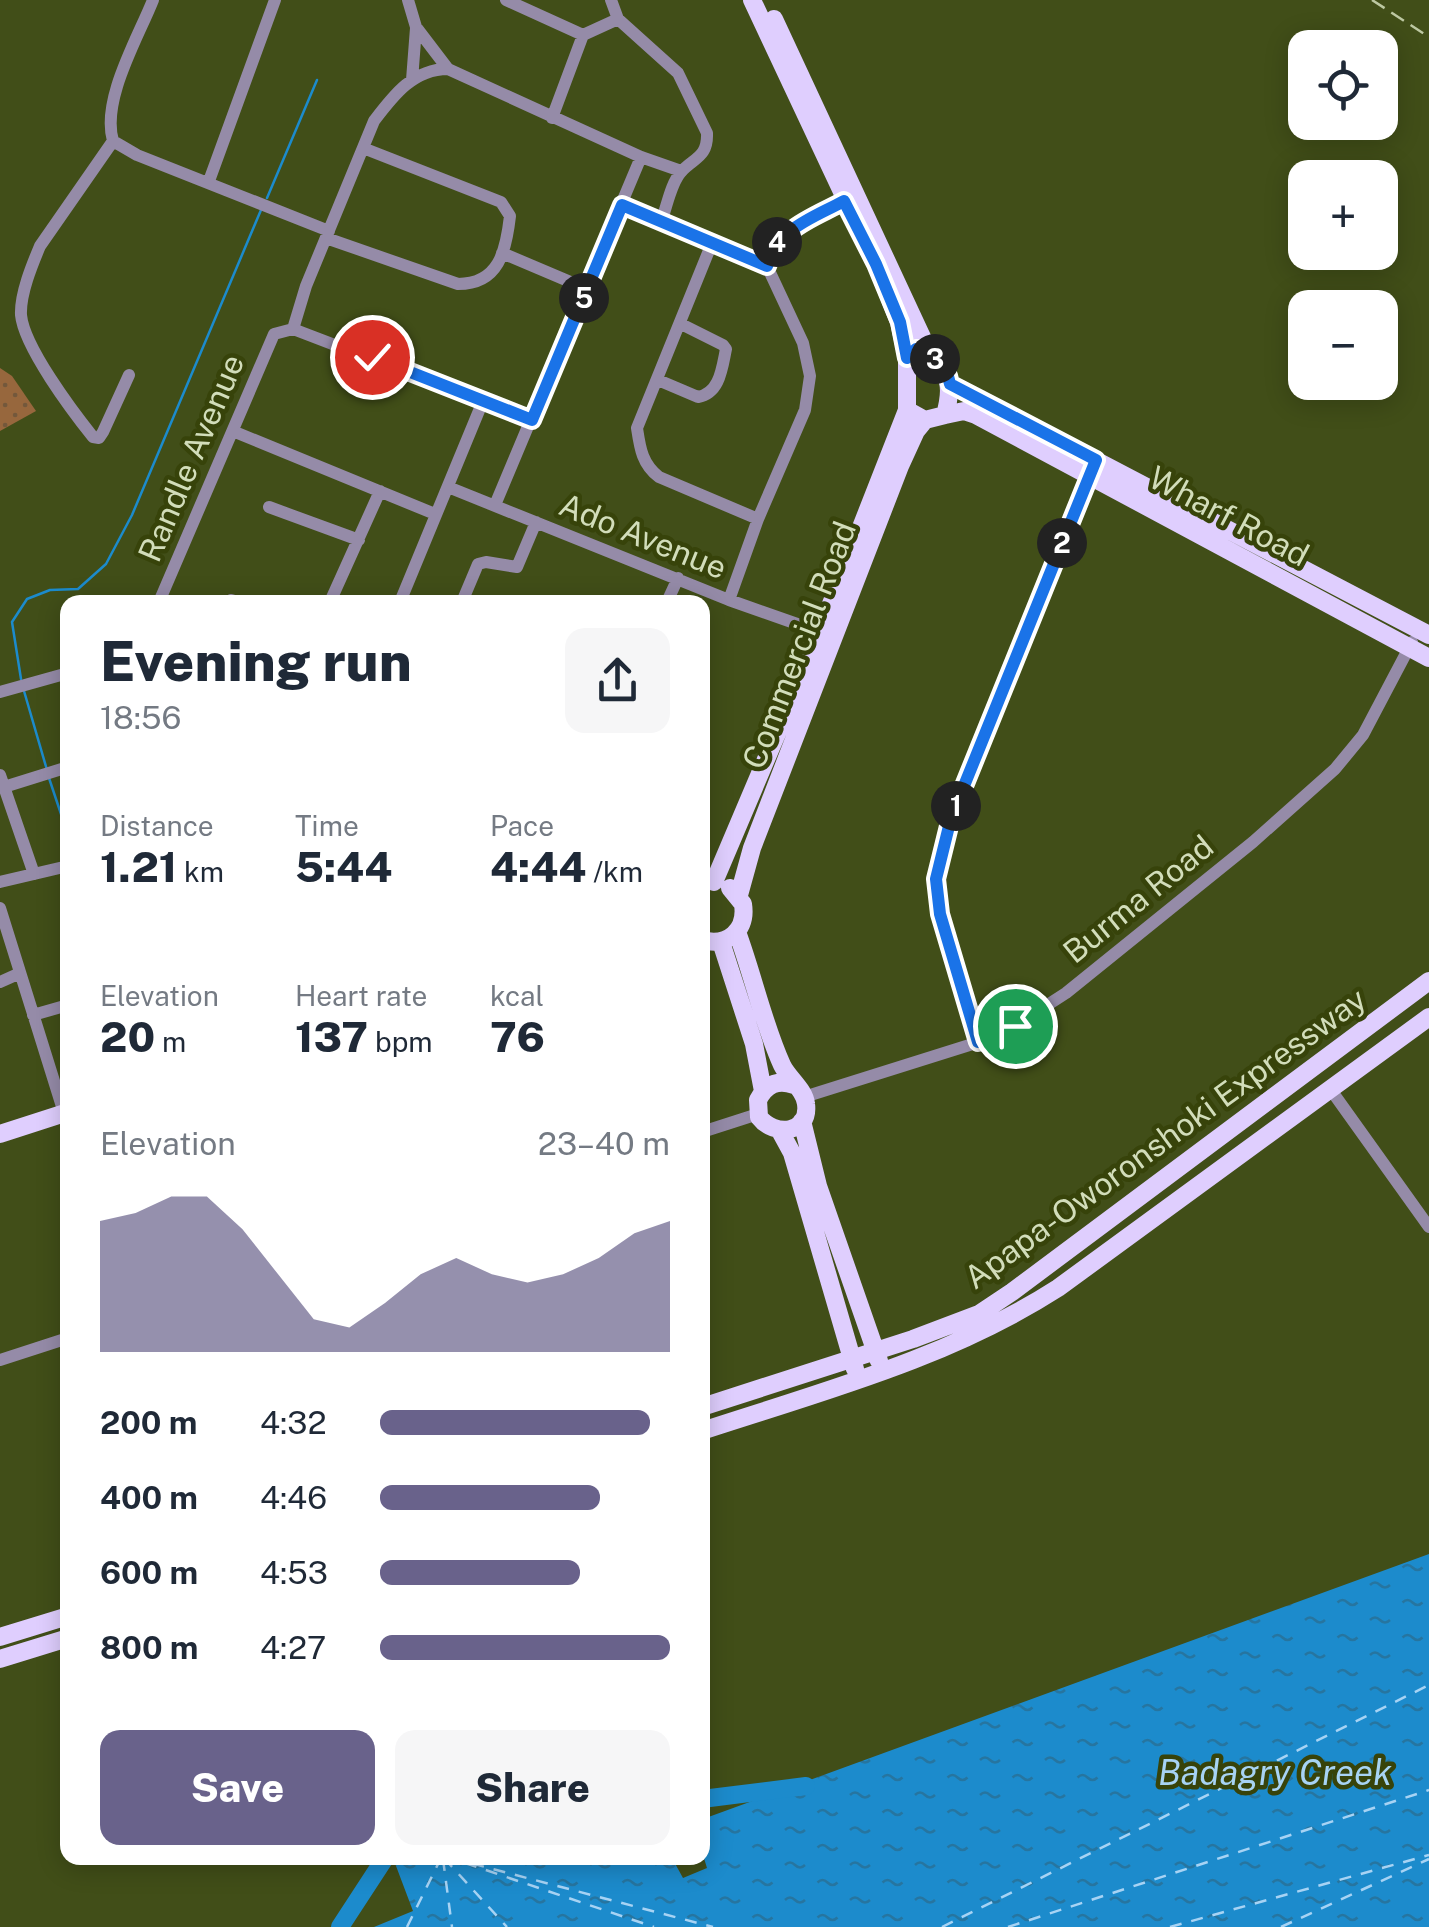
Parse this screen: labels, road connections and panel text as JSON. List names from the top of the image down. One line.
{"streets":{"main road":["Wharf Road","Commercial Road","Apapa-Oworonshoki Expressway"],"street":["Randle Avenue","Ado Avenue","Burma Road"]},"crossings":[["Wharf Road","Burma Road"],["Ado Avenue","Commercial Road"]],"water":["Badagry Creek"],"page":{"map_buttons":["+","−"],"pins":["4","5","3","2","1"],"heading":["Evening run","18:56"],"stats":[["Distance","1.21 km"],["Time","5:44"],["Pace","4:44 /km"],["Elevation","20 m"],["Heart rate","137 bpm"],["kcal","76"]],"chart":["Elevation","23–40 m"],"list":[{"name":"200 m","note":"4:32"},{"name":"400 m","note":"4:46"},{"name":"600 m","note":"4:53"},{"name":"800 m","note":"4:27"}],"buttons":["Save","Share"]}}
